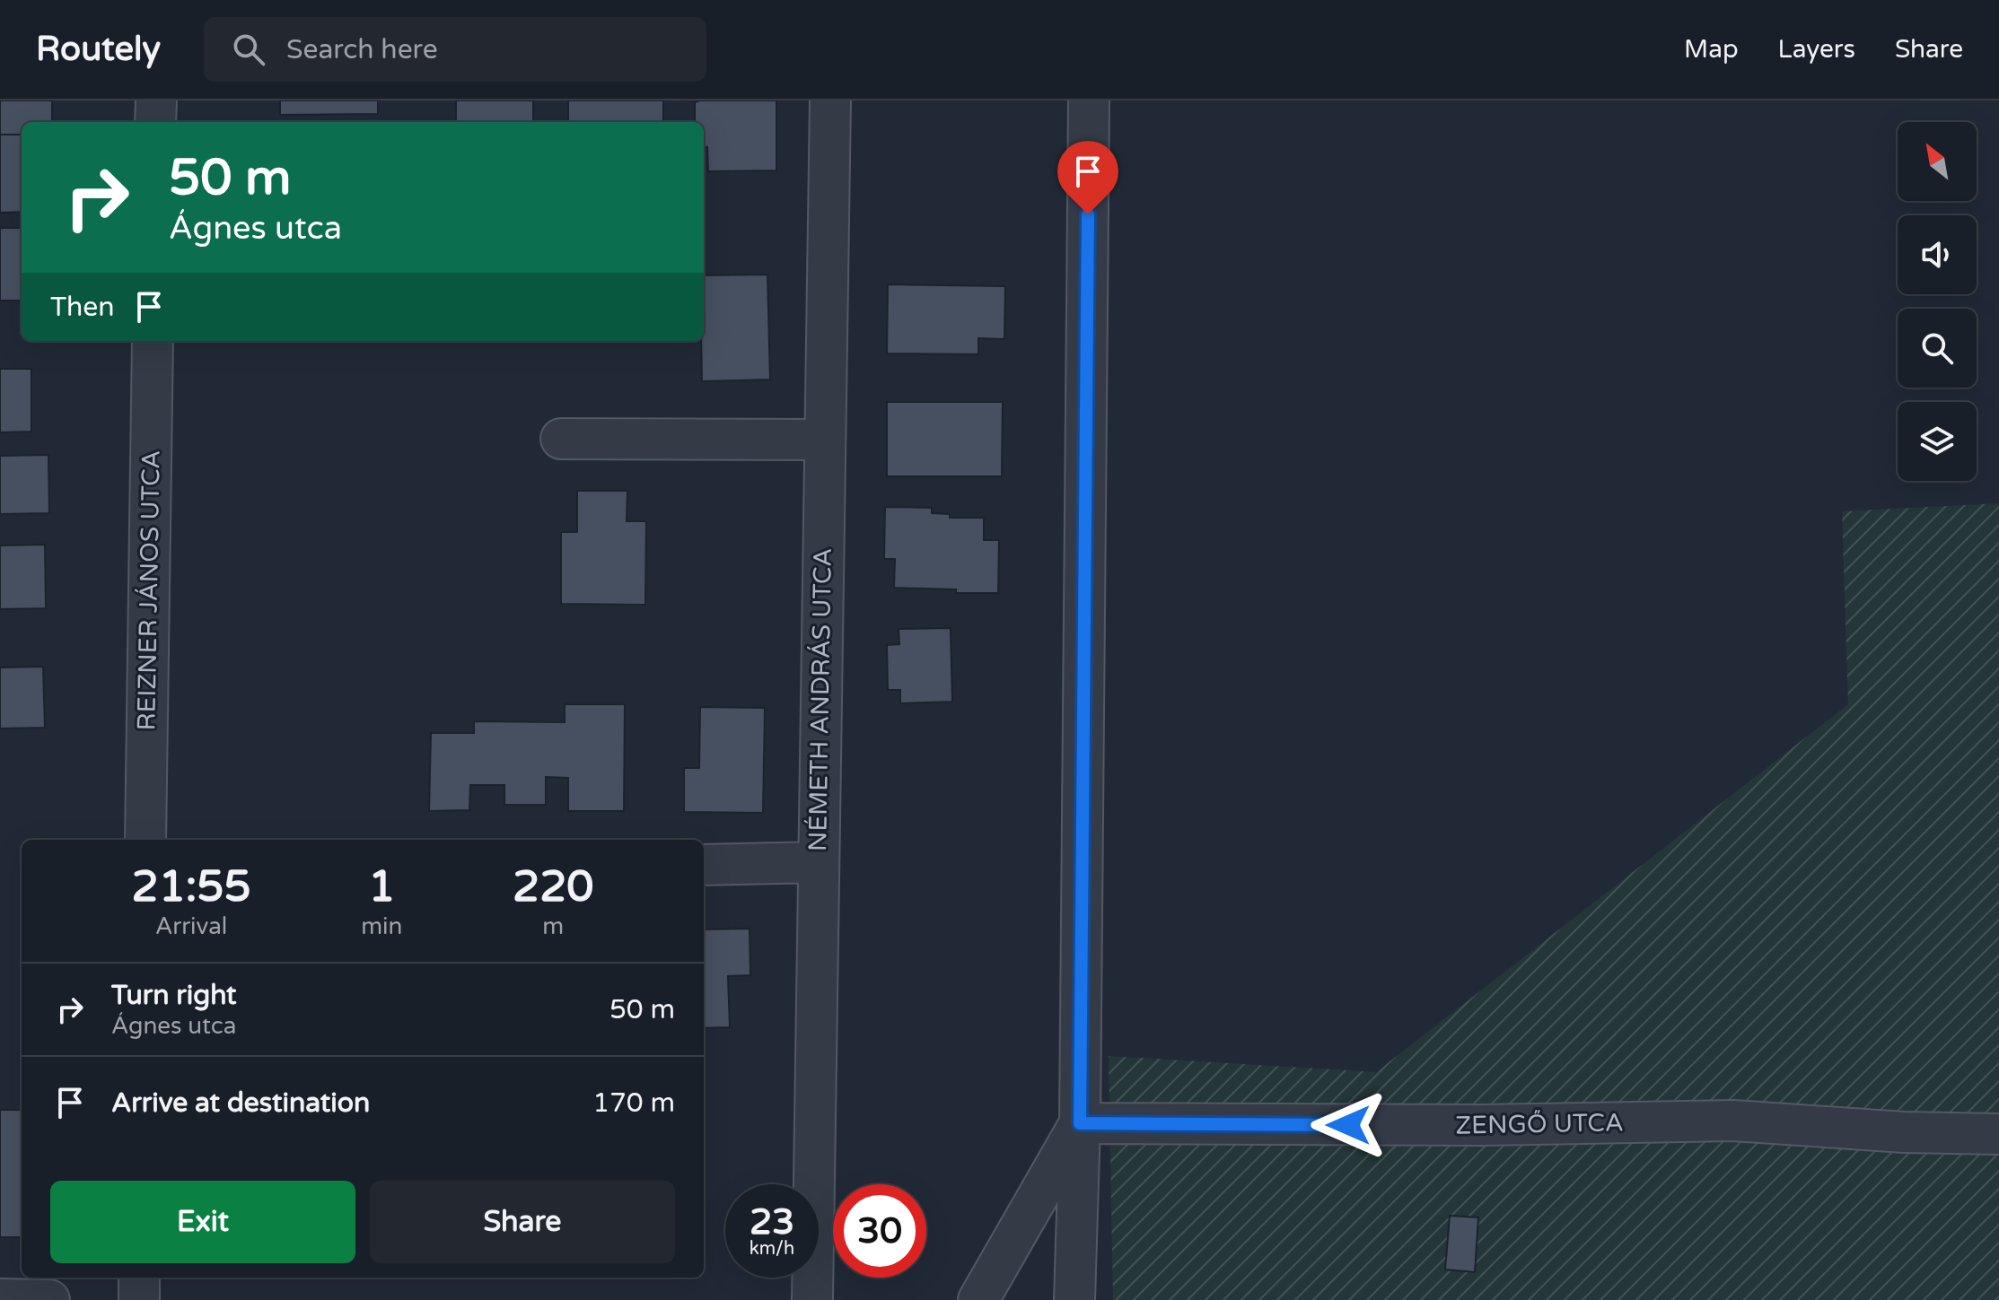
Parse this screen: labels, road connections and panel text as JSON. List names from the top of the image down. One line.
{"streets":{"street":["REIZNER JÁNOS UTCA","NÉMETH ANDRÁS UTCA","ZENGŐ UTCA"]},"north":"top left","page":{"header":"Routely","search":"Search here","nav":["Map","Layers","Share"],"turn":["50 m","Ágnes utca"],"then":"Then","eta":["21:55","Arrival","1","min","220","m"],"list":[{"name":"Turn right","note":"Ágnes utca","value":"50 m"},{"name":"Arrive at destination","value":"170 m"}],"buttons":["Exit","Share"],"speed":"23 km/h","limit":"30"}}
